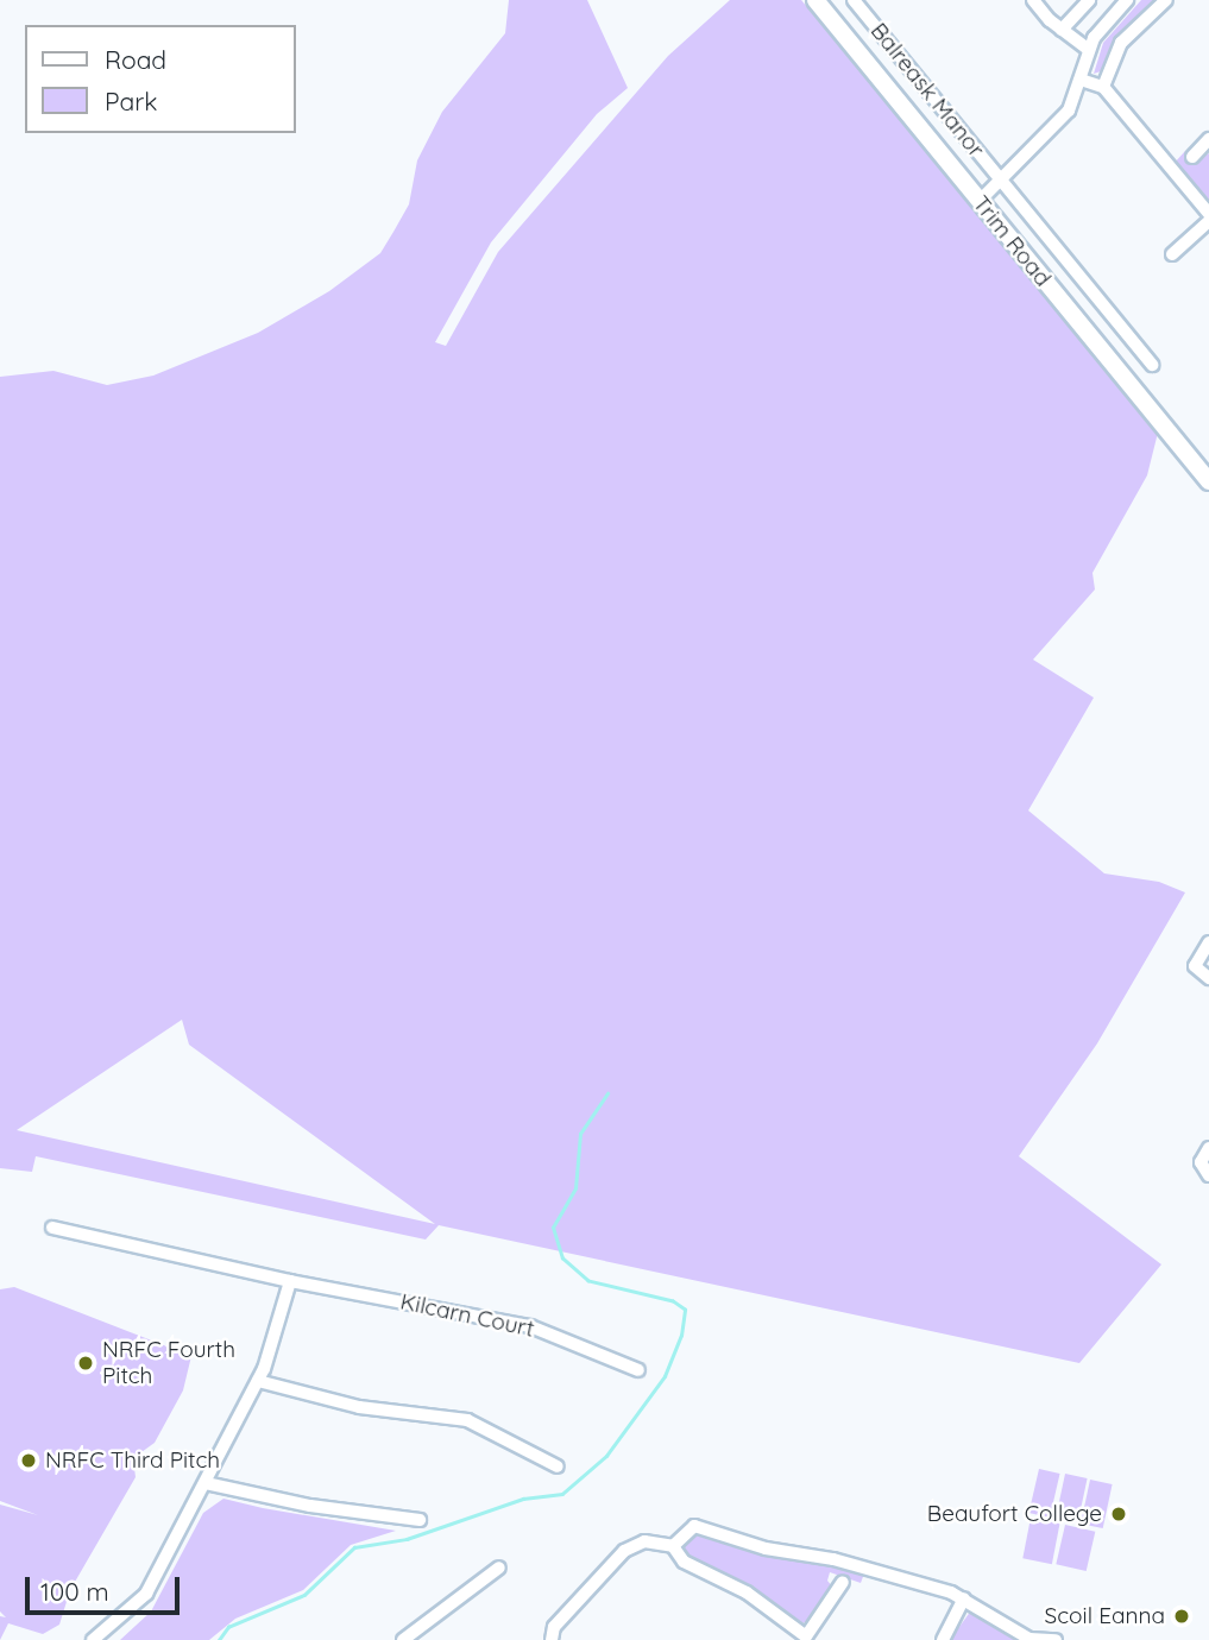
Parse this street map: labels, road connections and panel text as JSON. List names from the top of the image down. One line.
{"streets":{"main road":["Trim Road"],"street":["Balreask Manor","Kilcarn Court"]},"crossings":[["Balreask Manor","Trim Road"]],"places":["NRFC Fourth Pitch","NRFC Third Pitch","Beaufort College","Scoil Eanna"],"legend":["Road","Park"],"scale_bar":"100 m"}
